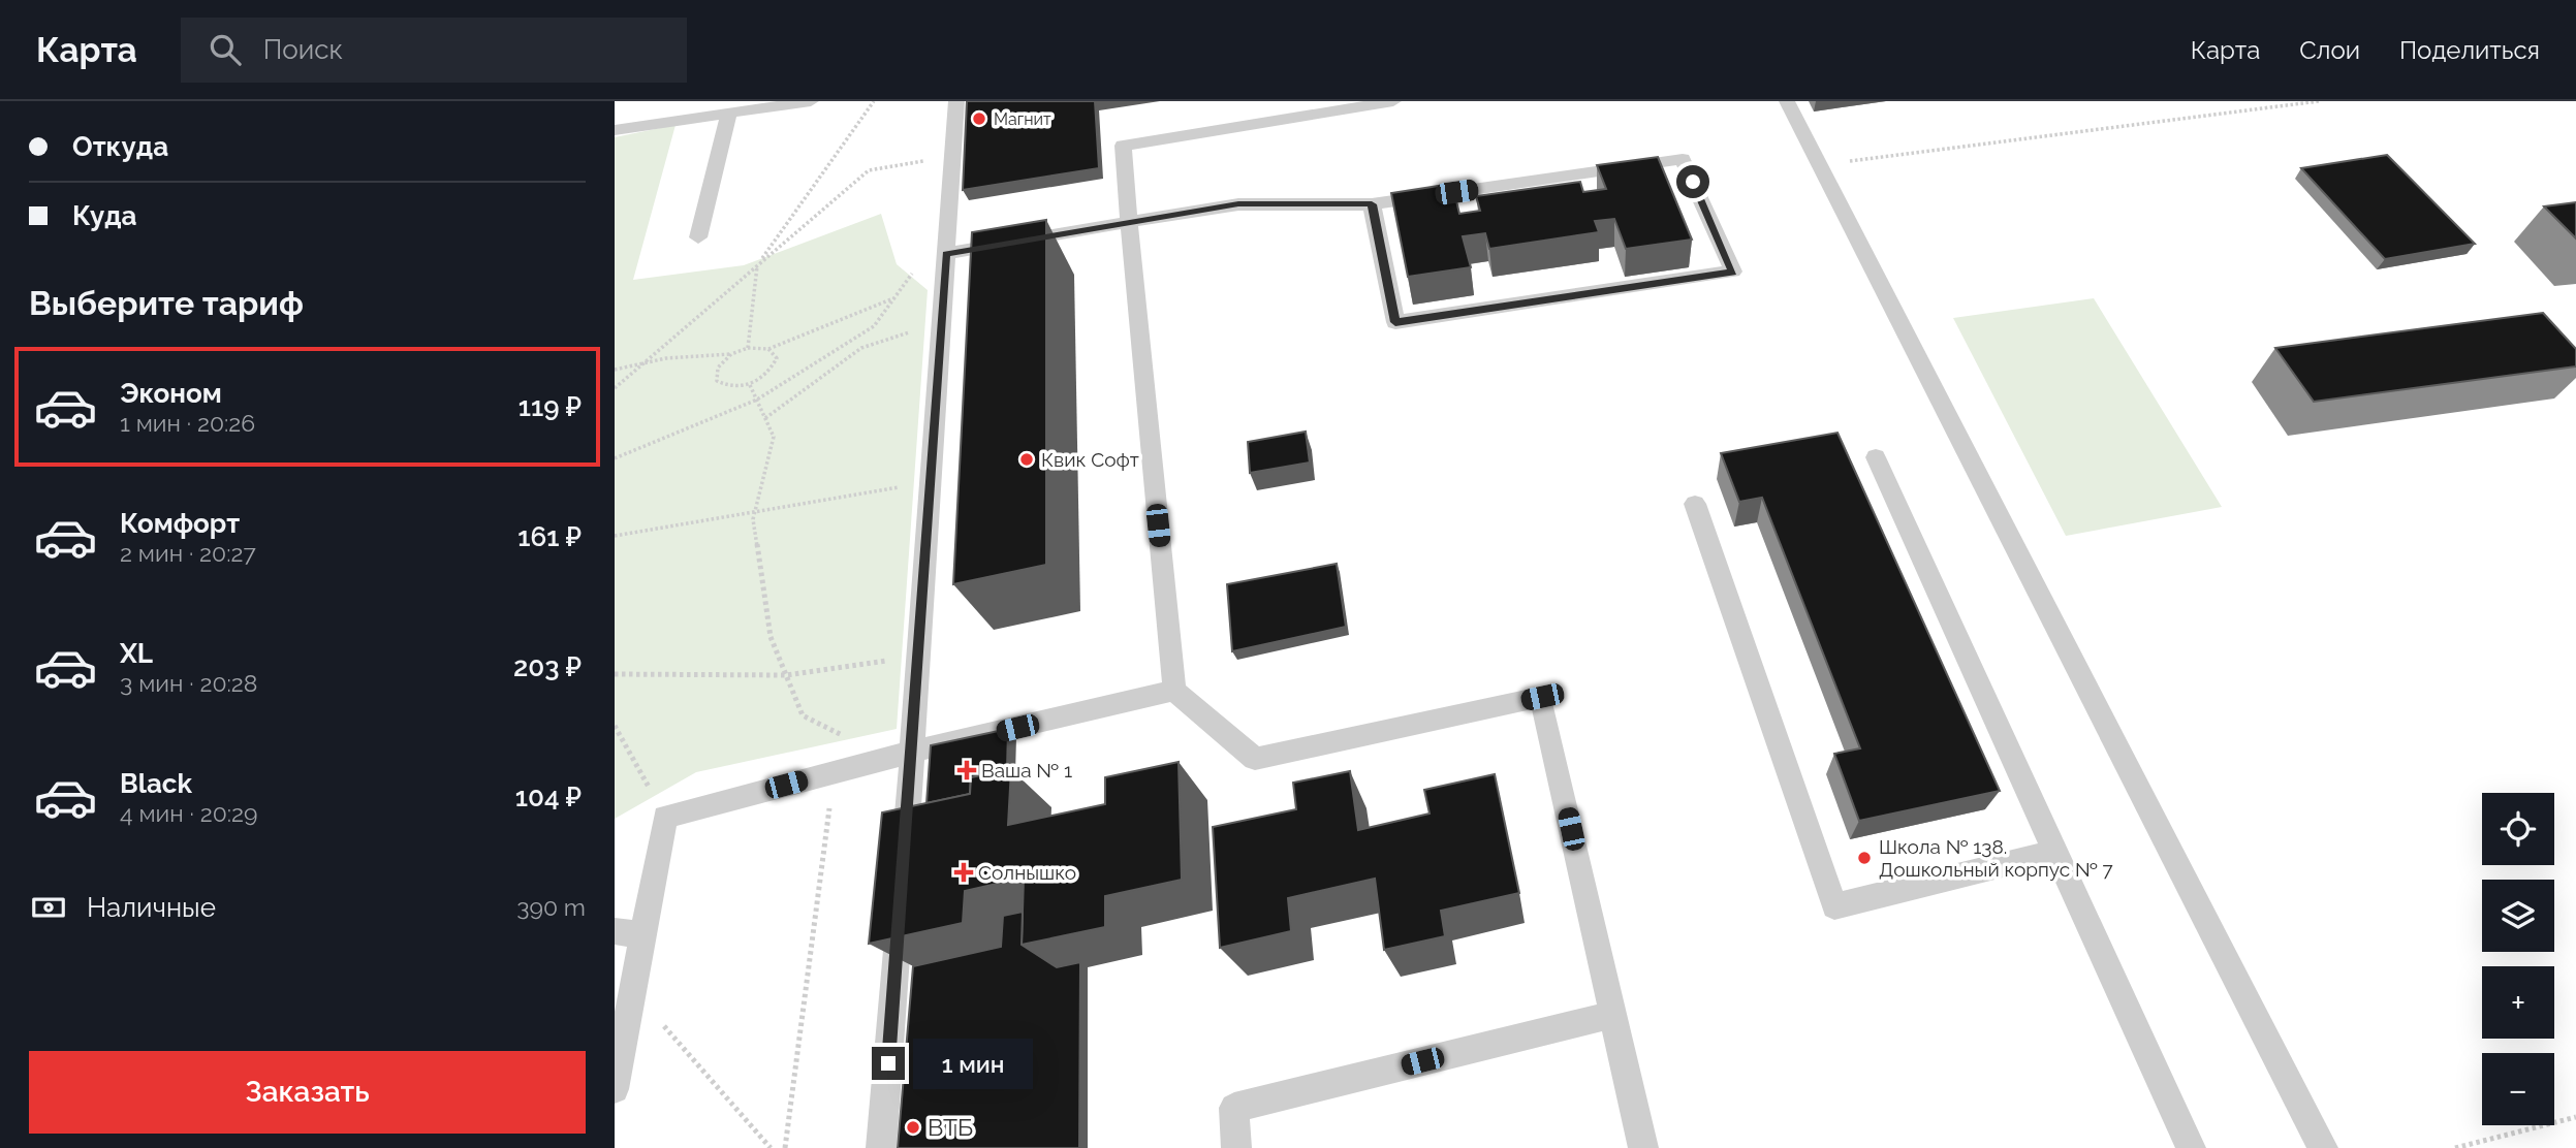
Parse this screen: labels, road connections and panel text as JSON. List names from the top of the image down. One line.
{"places":{"other":["Магнит","Квик Софт","Школа № 138. Дошкольный корпус № 7","ВТБ"],"health":["Ваша № 1","Солнышко"]},"page":{"header":"Карта","search":"Поиск","nav":["Карта","Слои","Поделиться"],"banner":["Откуда","Куда"],"heading":"Выберите тариф","list":[{"name":"Эконом","note":"1 мин · 20:26","value":"119 ₽"},{"name":"Комфорт","note":"2 мин · 20:27","value":"161 ₽"},{"name":"XL","note":"3 мин · 20:28","value":"203 ₽"},{"name":"Black","note":"4 мин · 20:29","value":"104 ₽"}],"map_buttons":["+","−"],"pay":["Наличные","390 m"],"buttons":"Заказать","bubble":"1 мин"}}
